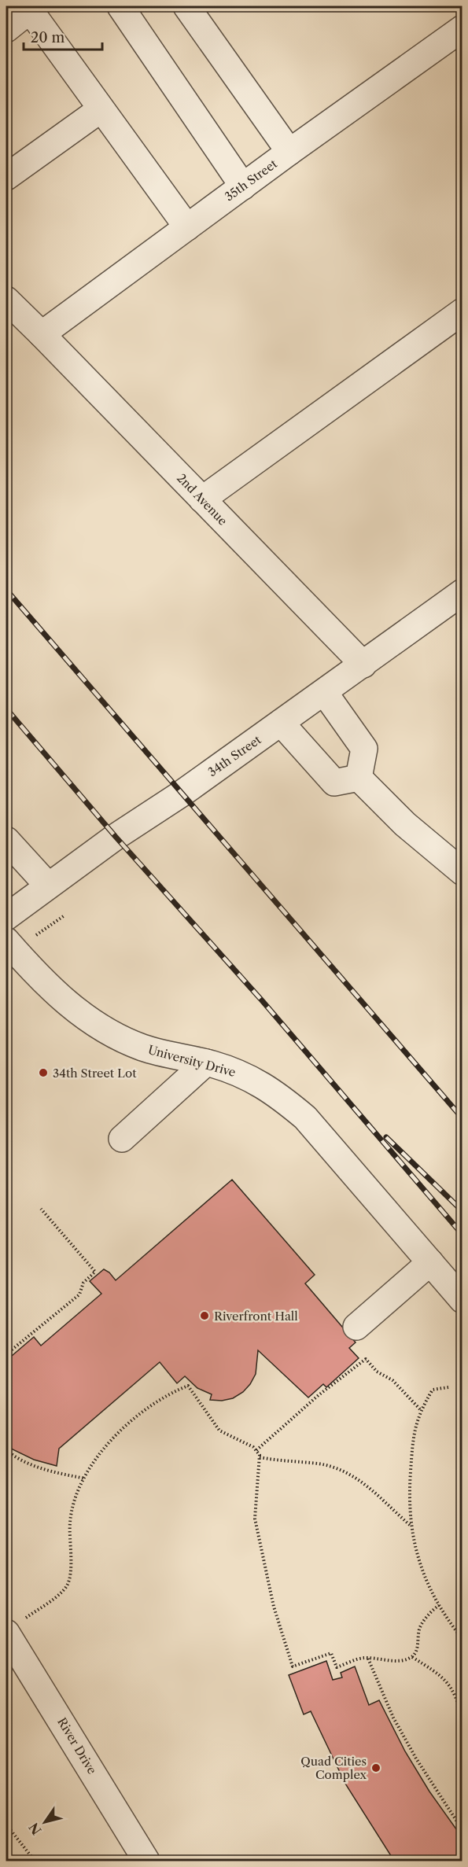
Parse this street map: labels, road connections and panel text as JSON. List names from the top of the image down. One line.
{"streets":{"street":["35th Street","2nd Avenue","34th Street","University Drive","River Drive"]},"crossings":[["35th Street","2nd Avenue"],["2nd Avenue","34th Street"]],"places":["34th Street Lot","Riverfront Hall","Quad Cities Complex"],"scale_bar":"20 m","north":"bottom left"}
